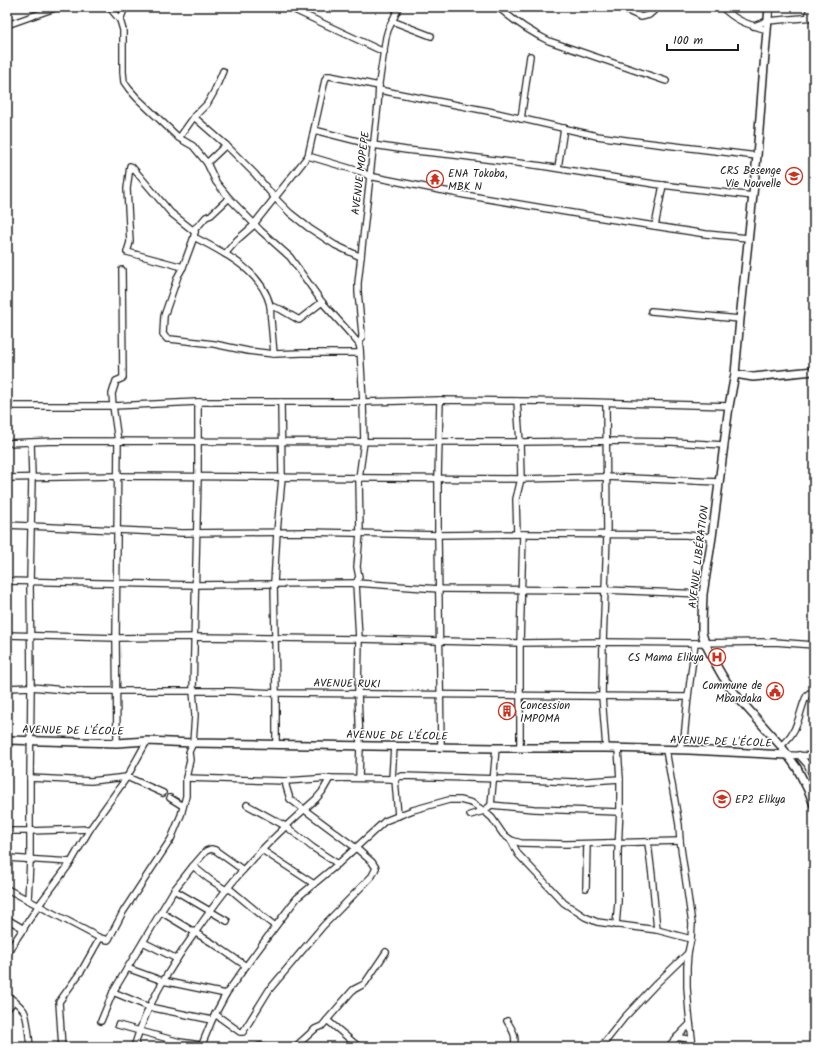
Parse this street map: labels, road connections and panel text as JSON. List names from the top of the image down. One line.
{"streets":{"street":["AVENUE MOPEPE","AVENUE LIBÉRATION","AVENUE RUKI","AVENUE DE L'ÉCOLE"]},"crossings":[["AVENUE MOPEPE","AVENUE RUKI"],["AVENUE MOPEPE","AVENUE DE L'ÉCOLE"],["AVENUE LIBÉRATION","AVENUE DE L'ÉCOLE"]],"places":{"school or university":["CRS Besenge Vie Nouvelle","EP2 Elikya"],"temple":["ENA Tokoba, MBK N"],"hospital":["CS Mama Elikya"],"public building":["Commune de Mbandaka"],"building":["Concession IMPOMA"]},"scale_bar":"100 m"}
